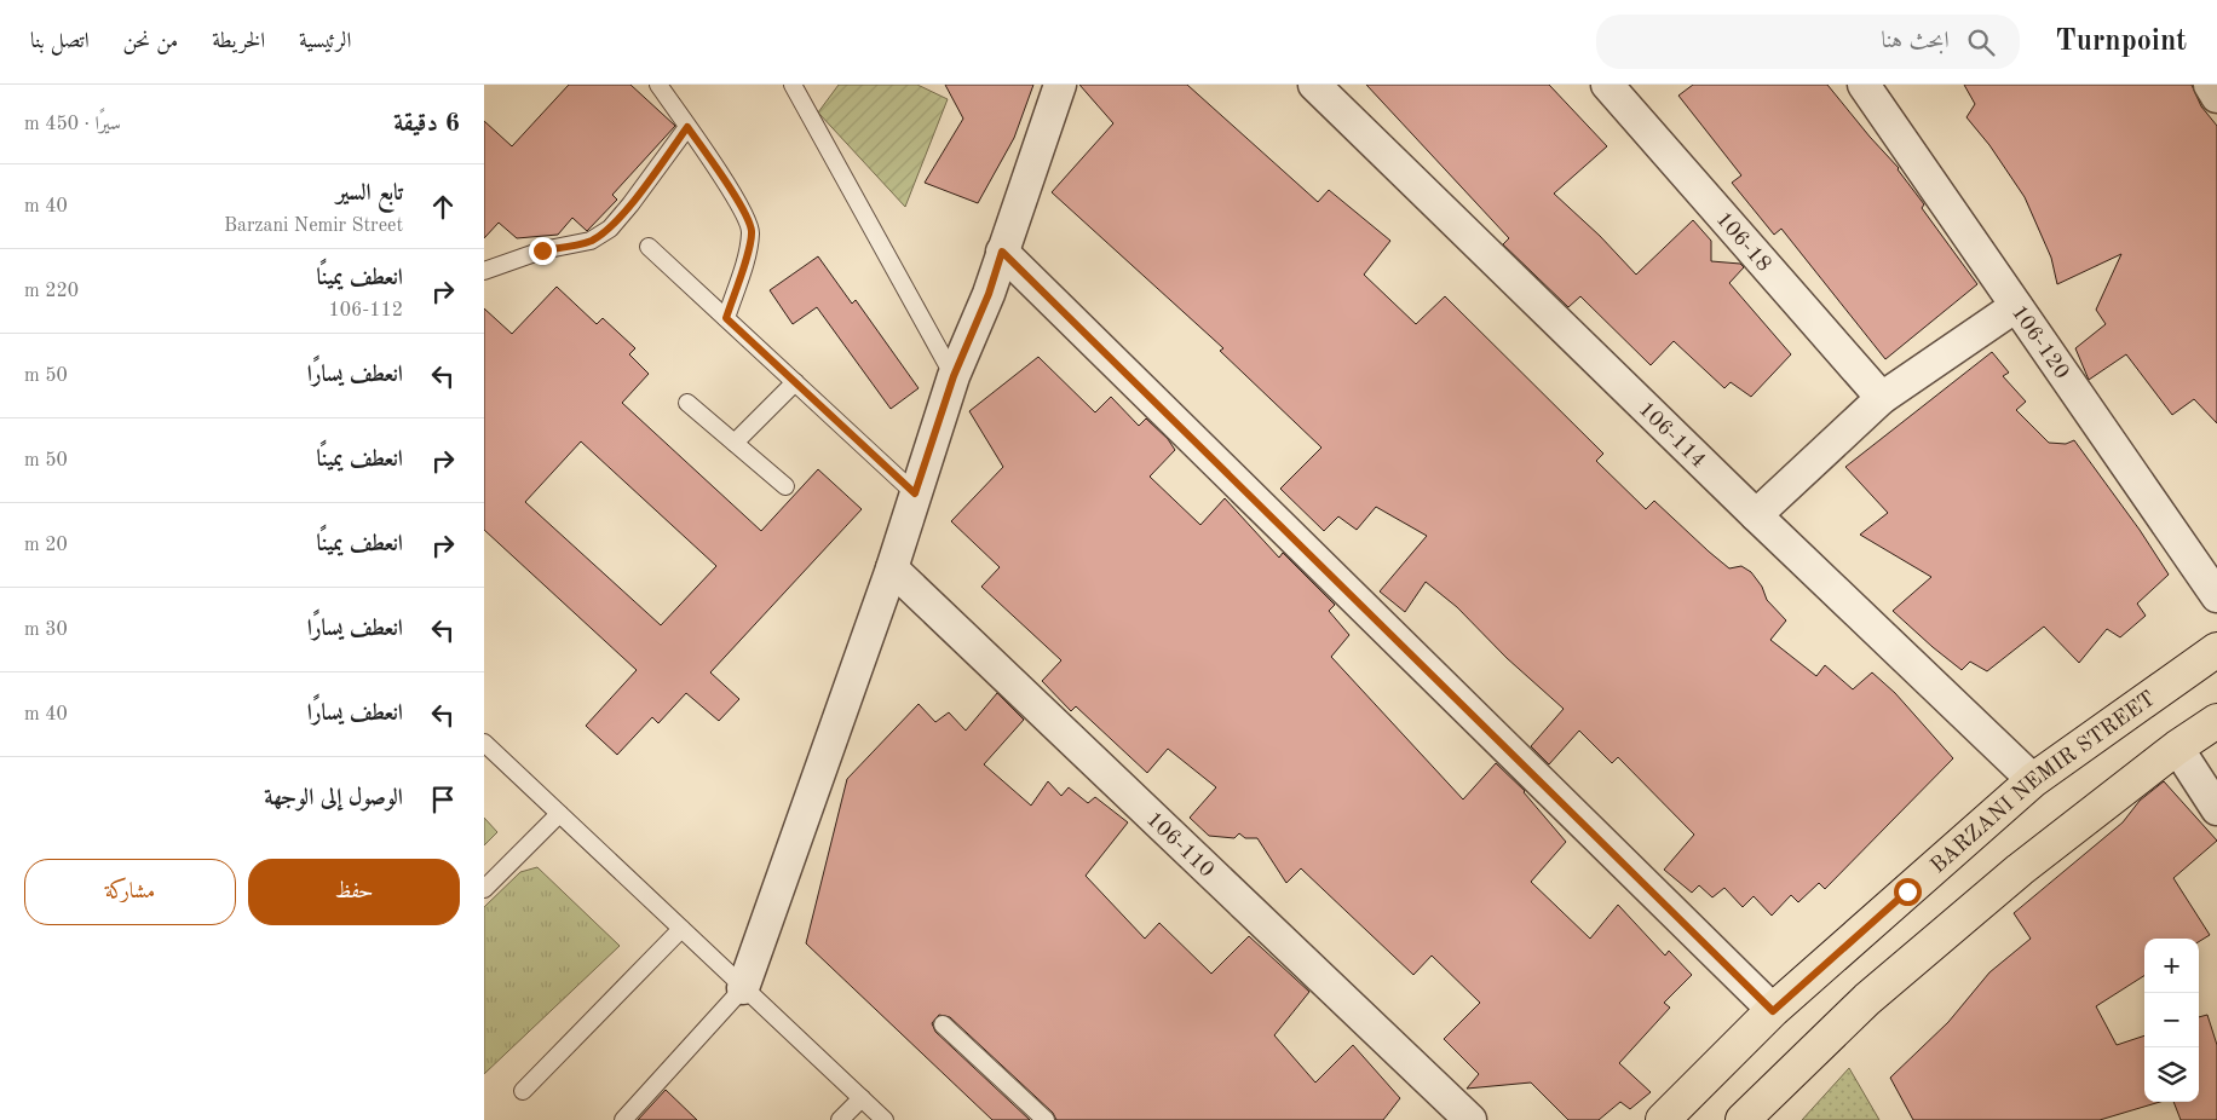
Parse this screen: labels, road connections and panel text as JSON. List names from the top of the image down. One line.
{"streets":{"main road":["BARZANI NEMIR STREET"],"street":["106-18","106-120","106-114","106-110"]},"crossings":[["106-114","BARZANI NEMIR STREET"]],"page":{"header":"Turnpoint","search":"ابحث هنا","nav":["الرئيسية","الخريطة","من نحن","اتصل بنا"],"heading":["6 دقيقة","سيرًا · 450 m"],"list":[["تابع السير","Barzani Nemir Street","40 m"],["انعطف يمينًا","106-112","220 m"],["انعطف يسارًا","50 m"],["انعطف يمينًا","50 m"],["انعطف يمينًا","20 m"],["انعطف يسارًا","30 m"],["انعطف يسارًا","40 m"],"الوصول إلى الوجهة"],"buttons":["حفظ","مشاركة"],"map_buttons":["+","−"]}}
